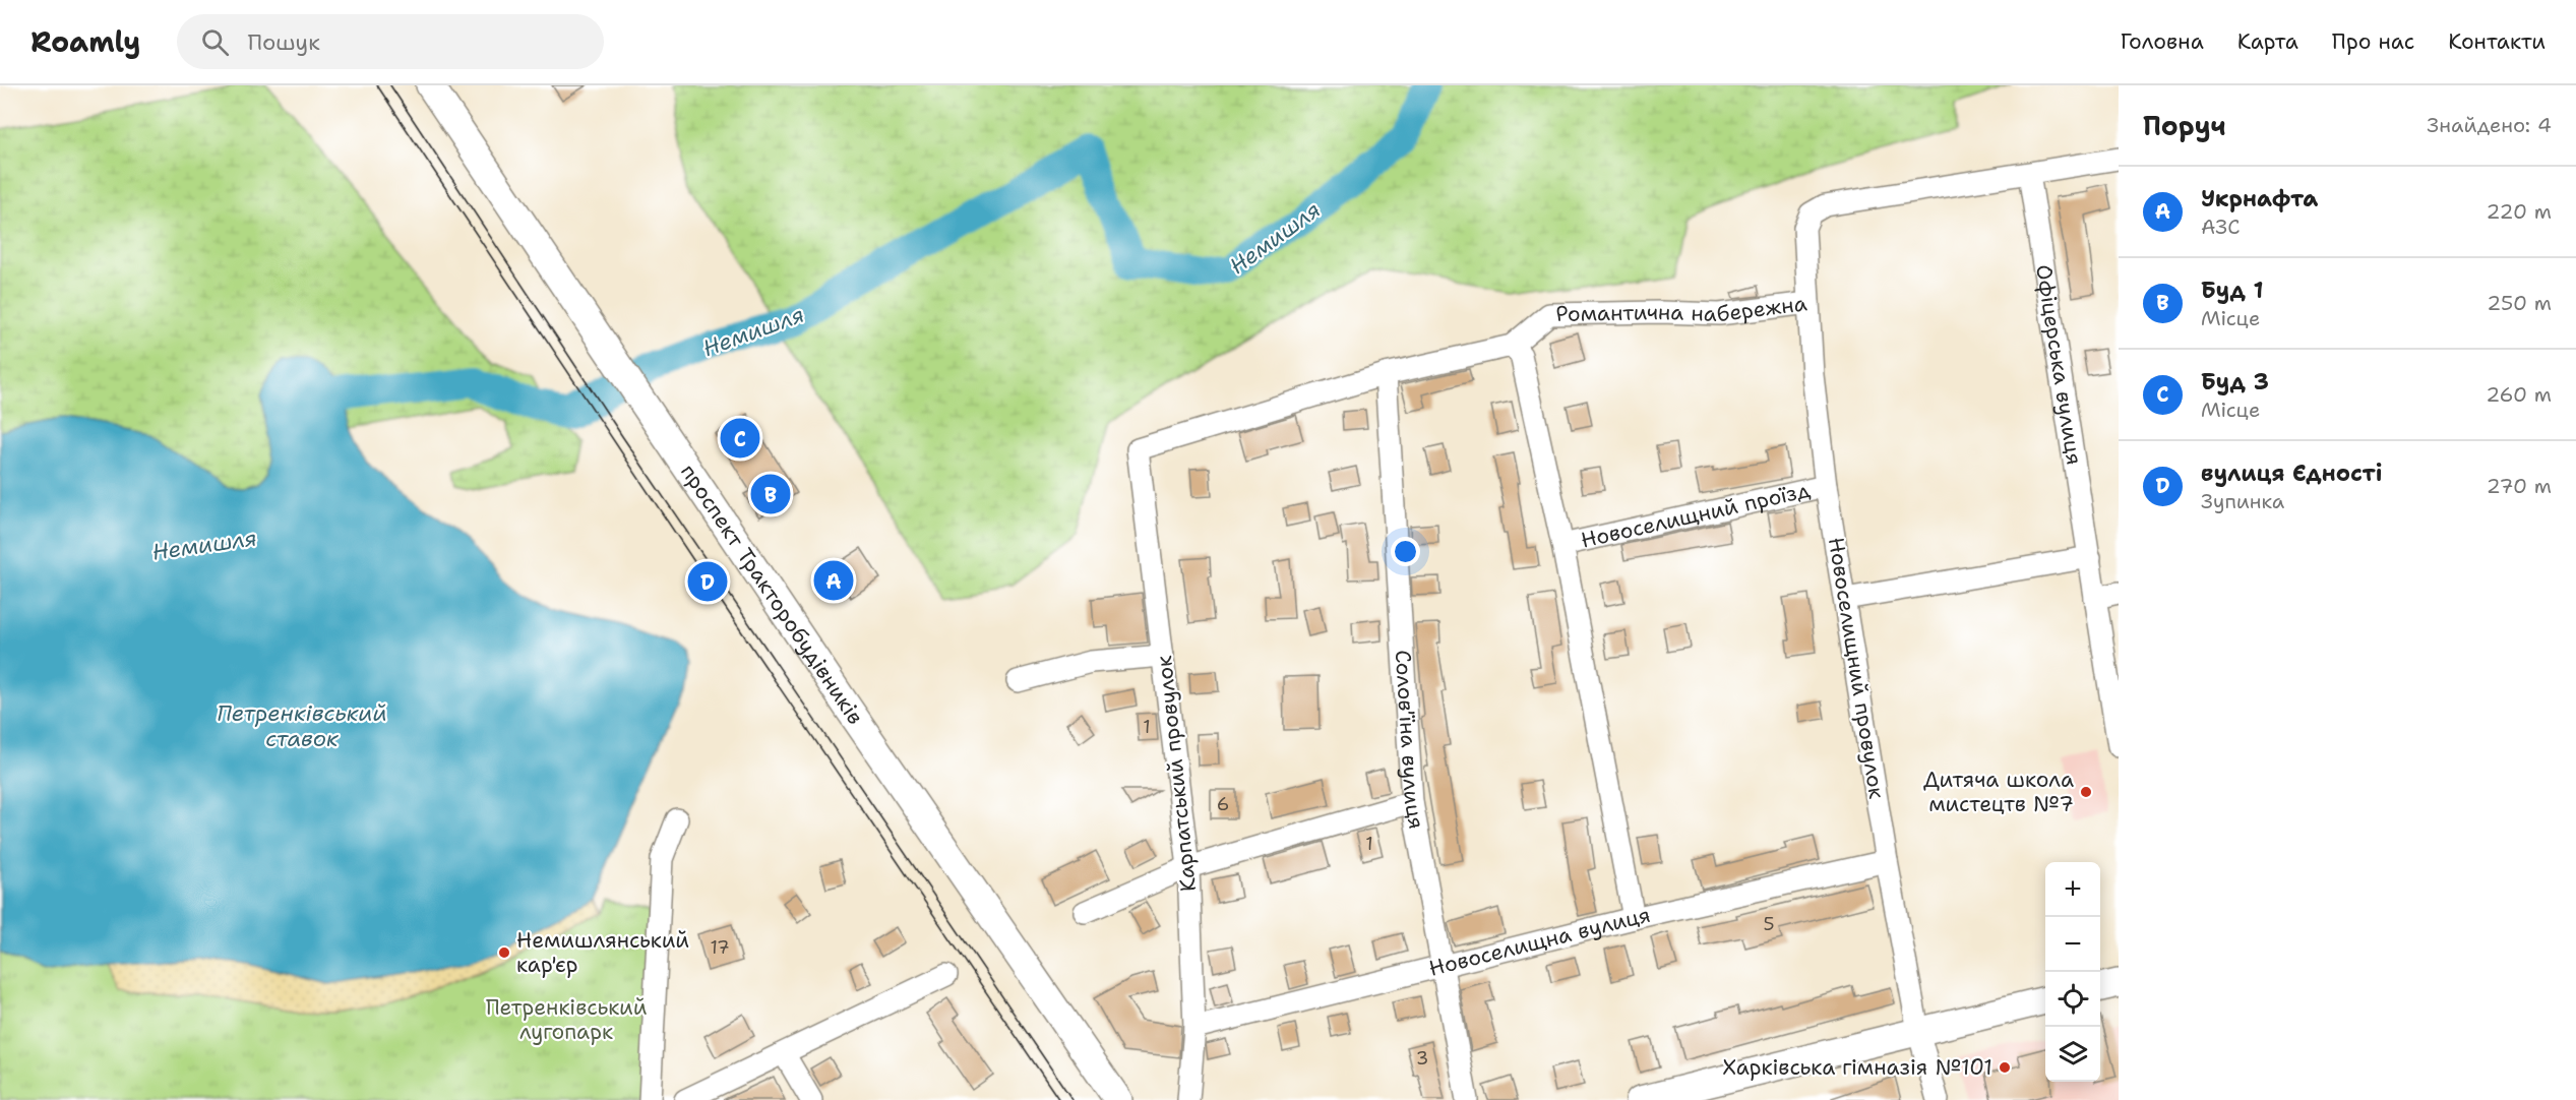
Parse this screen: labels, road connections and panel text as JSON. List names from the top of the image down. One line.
{"streets":{"main road":["проспект Тракторобудівників"],"street":["Романтична набережна","Офіцерська вулиця","Новоселищний проїзд","Новоселищний провулок","Солов'їна вулиця","Карпатський провулок","Новоселищна вулиця"]},"crossings":[["Романтична набережна","Офіцерська вулиця"],["Романтична набережна","Новоселищний провулок"],["Романтична набережна","Солов'їна вулиця"],["Романтична набережна","Карпатський провулок"],["Новоселищний проїзд","Новоселищний провулок"],["Новоселищний провулок","Новоселищна вулиця"],["Солов'їна вулиця","Новоселищна вулиця"],["Карпатський провулок","Новоселищна вулиця"]],"water":["Немишля","Петренківський ставок"],"parks":["Петренківський лугопарк"],"places":["Дитяча школа мистецтв №7","Немишлянський кар'єр","Харківська гімназія №101"],"house_numbers":["1","6","1","5","17","3"],"page":{"header":"Roamly","search":"Пошук","nav":["Головна","Карта","Про нас","Контакти"],"heading":["Поруч","Знайдено: 4"],"list":[{"mark":"A","name":"Укрнафта","note":"АЗС","value":"220 m"},{"mark":"B","name":"Буд 1","note":"Місце","value":"250 m"},{"mark":"C","name":"Буд 3","note":"Місце","value":"260 m"},{"mark":"D","name":"вулиця Єдності","note":"Зупинка","value":"270 m"}],"pins":["C","B","A","D"],"map_buttons":["+","−"]}}
